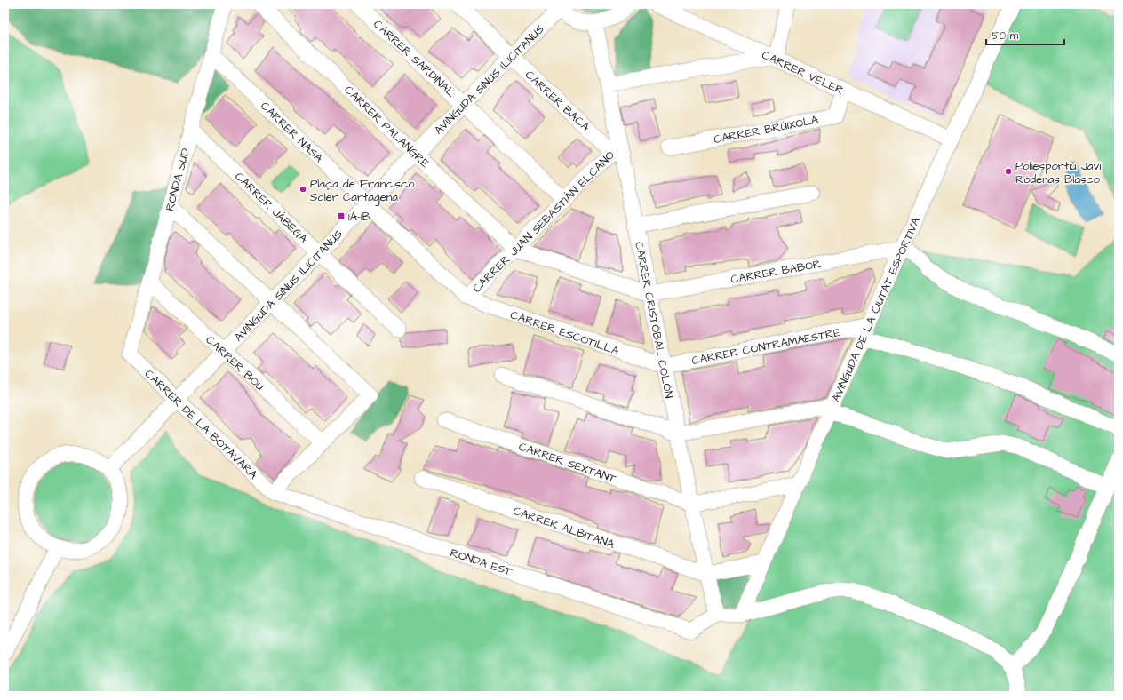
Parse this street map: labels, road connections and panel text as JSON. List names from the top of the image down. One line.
{"streets":{"street":["CARRER SARDINAL","CARRER VELER","AVINGUDA SINUS ILICITANUS","CARRER BACA","CARRER PALANGRE","CARRER BRÚIXOLA","CARRER NASA","RONDA SUD","CARRER JÁBEGA","CARRER JUAN SEBASTIÁN ELCANO","CARRER BABOR","AVINGUDA DE LA CIUTAT ESPORTIVA","CARRER CRISTÓBAL COLÓN","CARRER ESCOTILLA","CARRER CONTRAMAESTRE","CARRER BOU","CARRER DE LA BOTAVARA","CARRER SEXTANT","CARRER ALBITANA","RONDA EST"]},"crossings":[["CARRER SARDINAL","AVINGUDA SINUS ILICITANUS"],["CARRER SARDINAL","CARRER JUAN SEBASTIÁN ELCANO"],["CARRER VELER","CARRER BRÚIXOLA"],["CARRER VELER","AVINGUDA DE LA CIUTAT ESPORTIVA"],["AVINGUDA SINUS ILICITANUS","CARRER BACA"],["AVINGUDA SINUS ILICITANUS","CARRER PALANGRE"],["AVINGUDA SINUS ILICITANUS","CARRER NASA"],["AVINGUDA SINUS ILICITANUS","CARRER JÁBEGA"],["AVINGUDA SINUS ILICITANUS","CARRER BOU"],["AVINGUDA SINUS ILICITANUS","CARRER DE LA BOTAVARA"],["CARRER BACA","CARRER JUAN SEBASTIÁN ELCANO"],["CARRER BACA","CARRER CRISTÓBAL COLÓN"],["CARRER PALANGRE","CARRER JUAN SEBASTIÁN ELCANO"],["CARRER NASA","RONDA SUD"],["CARRER NASA","CARRER JUAN SEBASTIÁN ELCANO"],["CARRER NASA","CARRER ESCOTILLA"],["RONDA SUD","CARRER JÁBEGA"],["RONDA SUD","CARRER BOU"],["RONDA SUD","CARRER DE LA BOTAVARA"],["CARRER JUAN SEBASTIÁN ELCANO","CARRER CRISTÓBAL COLÓN"],["CARRER JUAN SEBASTIÁN ELCANO","CARRER ESCOTILLA"],["CARRER BABOR","AVINGUDA DE LA CIUTAT ESPORTIVA"],["CARRER BABOR","CARRER CRISTÓBAL COLÓN"],["AVINGUDA DE LA CIUTAT ESPORTIVA","CARRER CONTRAMAESTRE"],["CARRER CRISTÓBAL COLÓN","CARRER ESCOTILLA"],["CARRER CRISTÓBAL COLÓN","CARRER CONTRAMAESTRE"],["CARRER CRISTÓBAL COLÓN","CARRER SEXTANT"],["CARRER CRISTÓBAL COLÓN","CARRER ALBITANA"],["CARRER CRISTÓBAL COLÓN","RONDA EST"],["CARRER ESCOTILLA","CARRER CONTRAMAESTRE"],["CARRER DE LA BOTAVARA","RONDA EST"]],"places":{"other":["Poliesportiu Javi Ródenas Blasco","Plaça de Francisco Soler Cartagena"],"transit":["1A-1B"]},"scale_bar":"50 m"}
